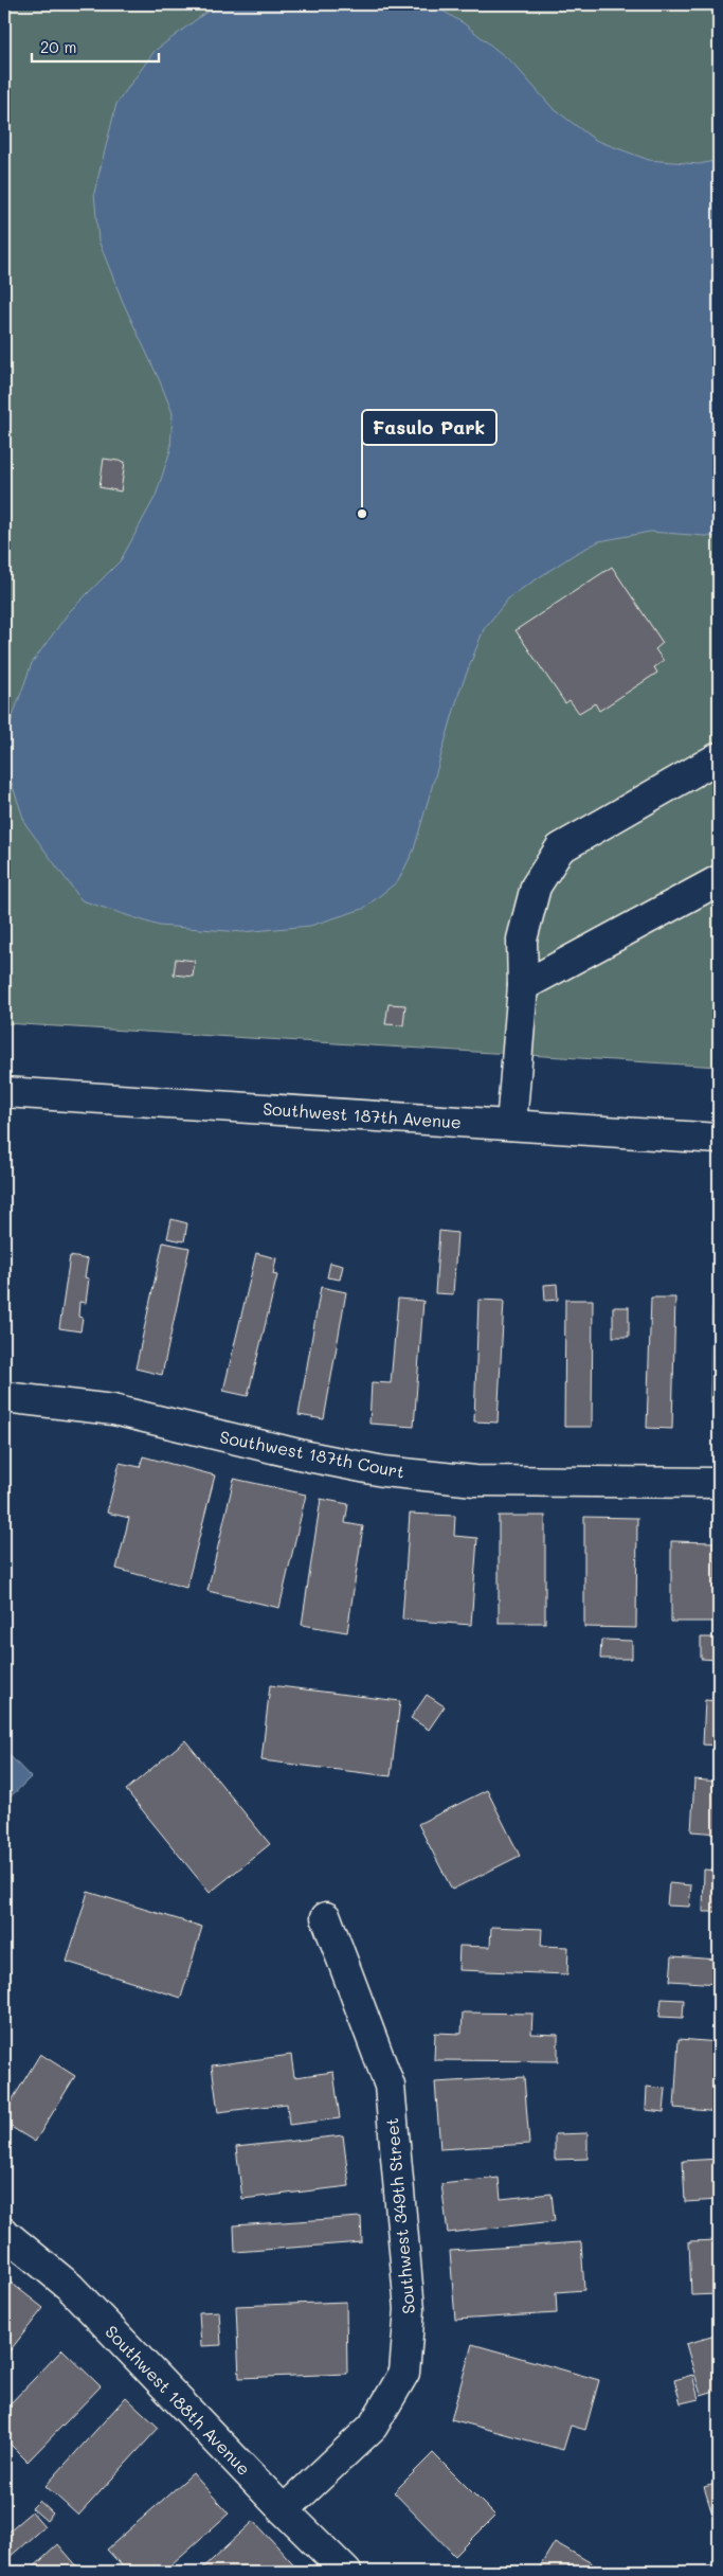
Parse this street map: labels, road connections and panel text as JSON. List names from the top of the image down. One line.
{"streets":{"street":["Southwest 187th Avenue","Southwest 187th Court","Southwest 349th Street","Southwest 188th Avenue"]},"crossings":[["Southwest 349th Street","Southwest 188th Avenue"]],"places":["Fasulo Park"],"scale_bar":"20 m"}
